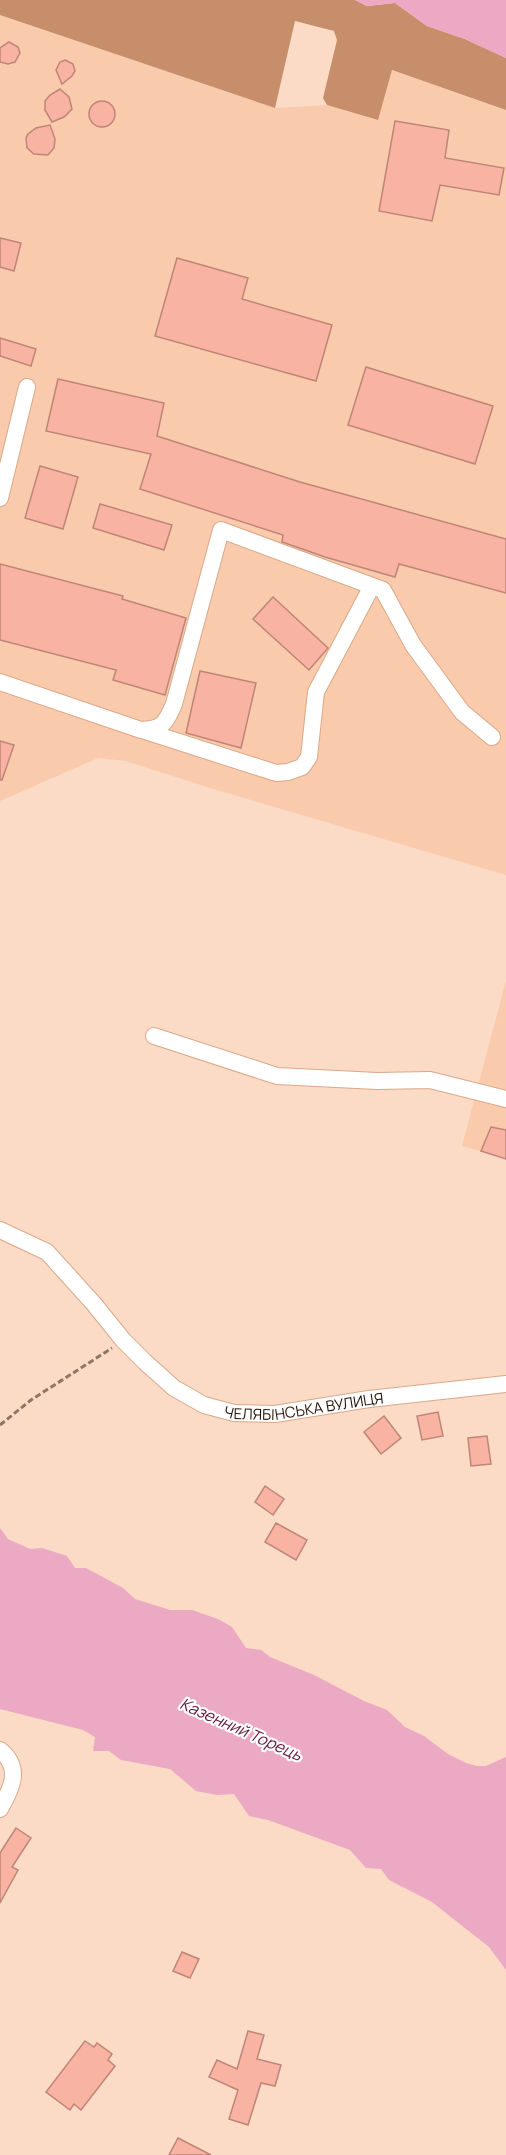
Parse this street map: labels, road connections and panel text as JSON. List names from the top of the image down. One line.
{"streets":{"street":["ЧЕЛЯБІНСЬКА ВУЛИЦЯ"]},"water":["Казенний Торець"]}
